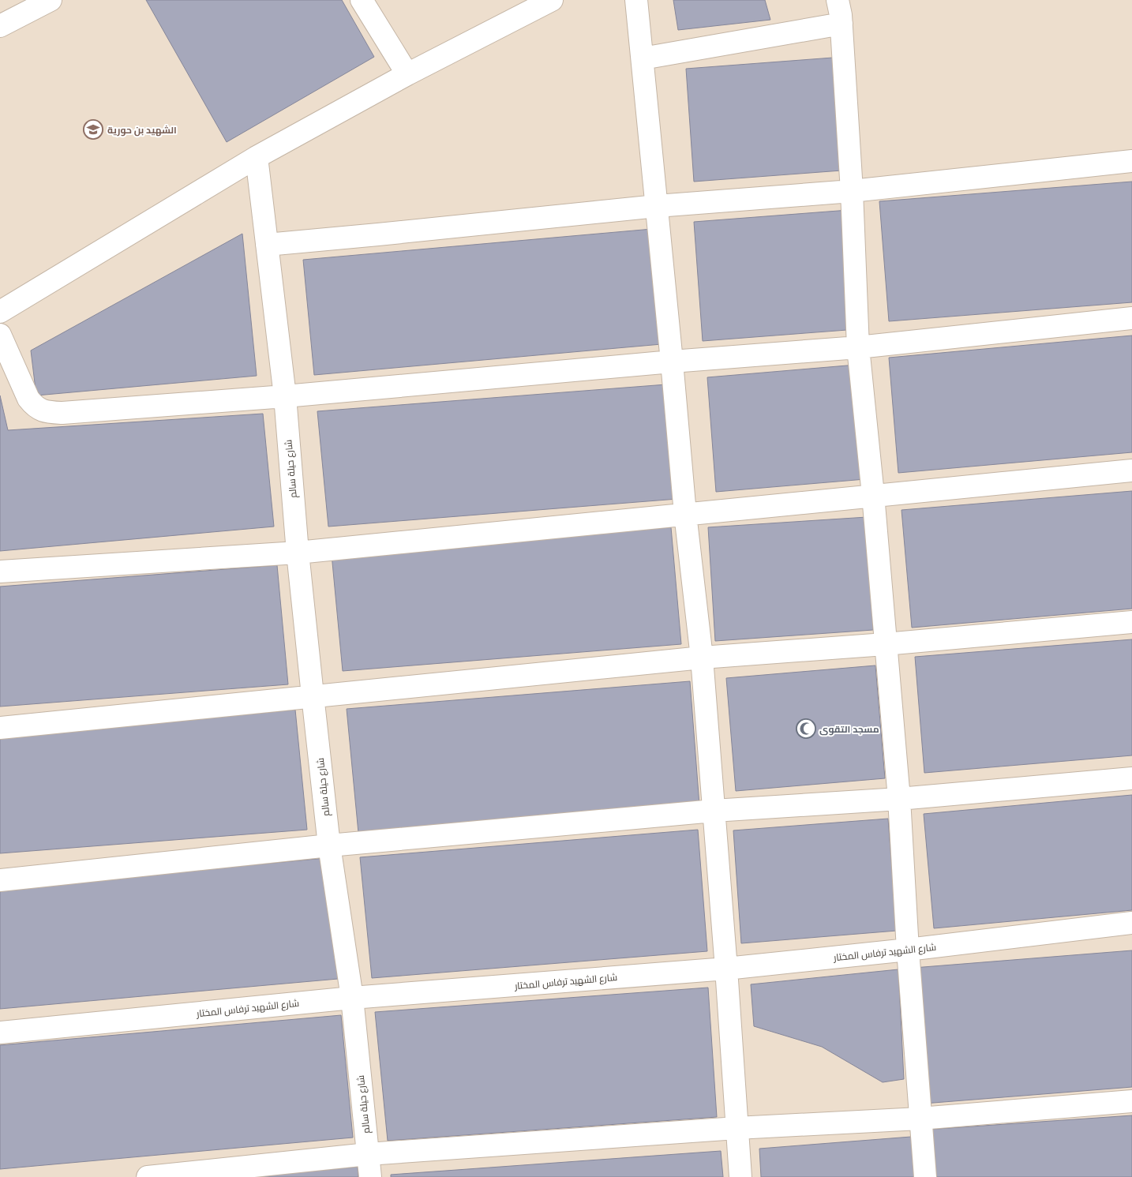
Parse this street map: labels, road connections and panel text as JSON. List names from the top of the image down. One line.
{"streets":{"street":["شارع حيلة سالم","شارع الشهيد ترفاس المختار"]},"crossings":[["شارع حيلة سالم","شارع الشهيد ترفاس المختار"]],"places":{"school or university":["الشهيد بن حورية"],"mosque":["مسجد التقوى"]}}
